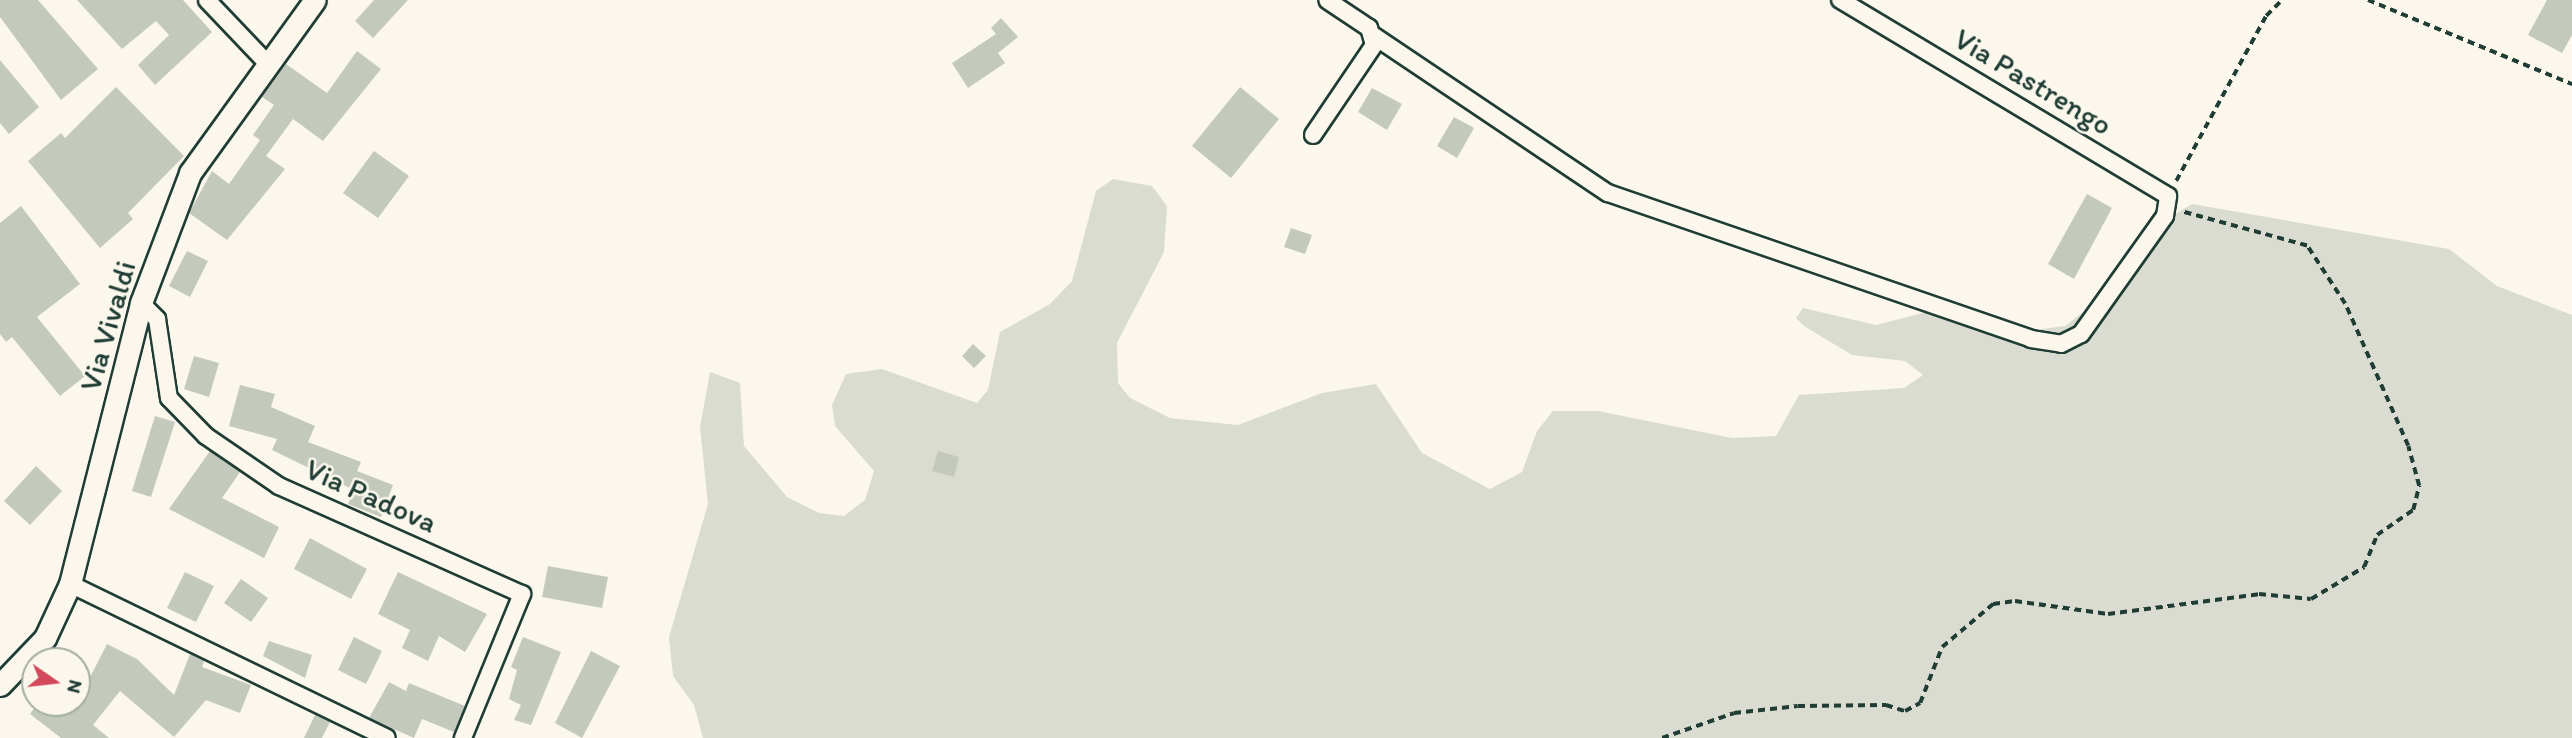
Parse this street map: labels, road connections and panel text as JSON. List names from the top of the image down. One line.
{"streets":{"street":["Via Pastrengo","Via Vivaldi","Via Padova"]},"crossings":[["Via Vivaldi","Via Padova"]],"north":"right"}
